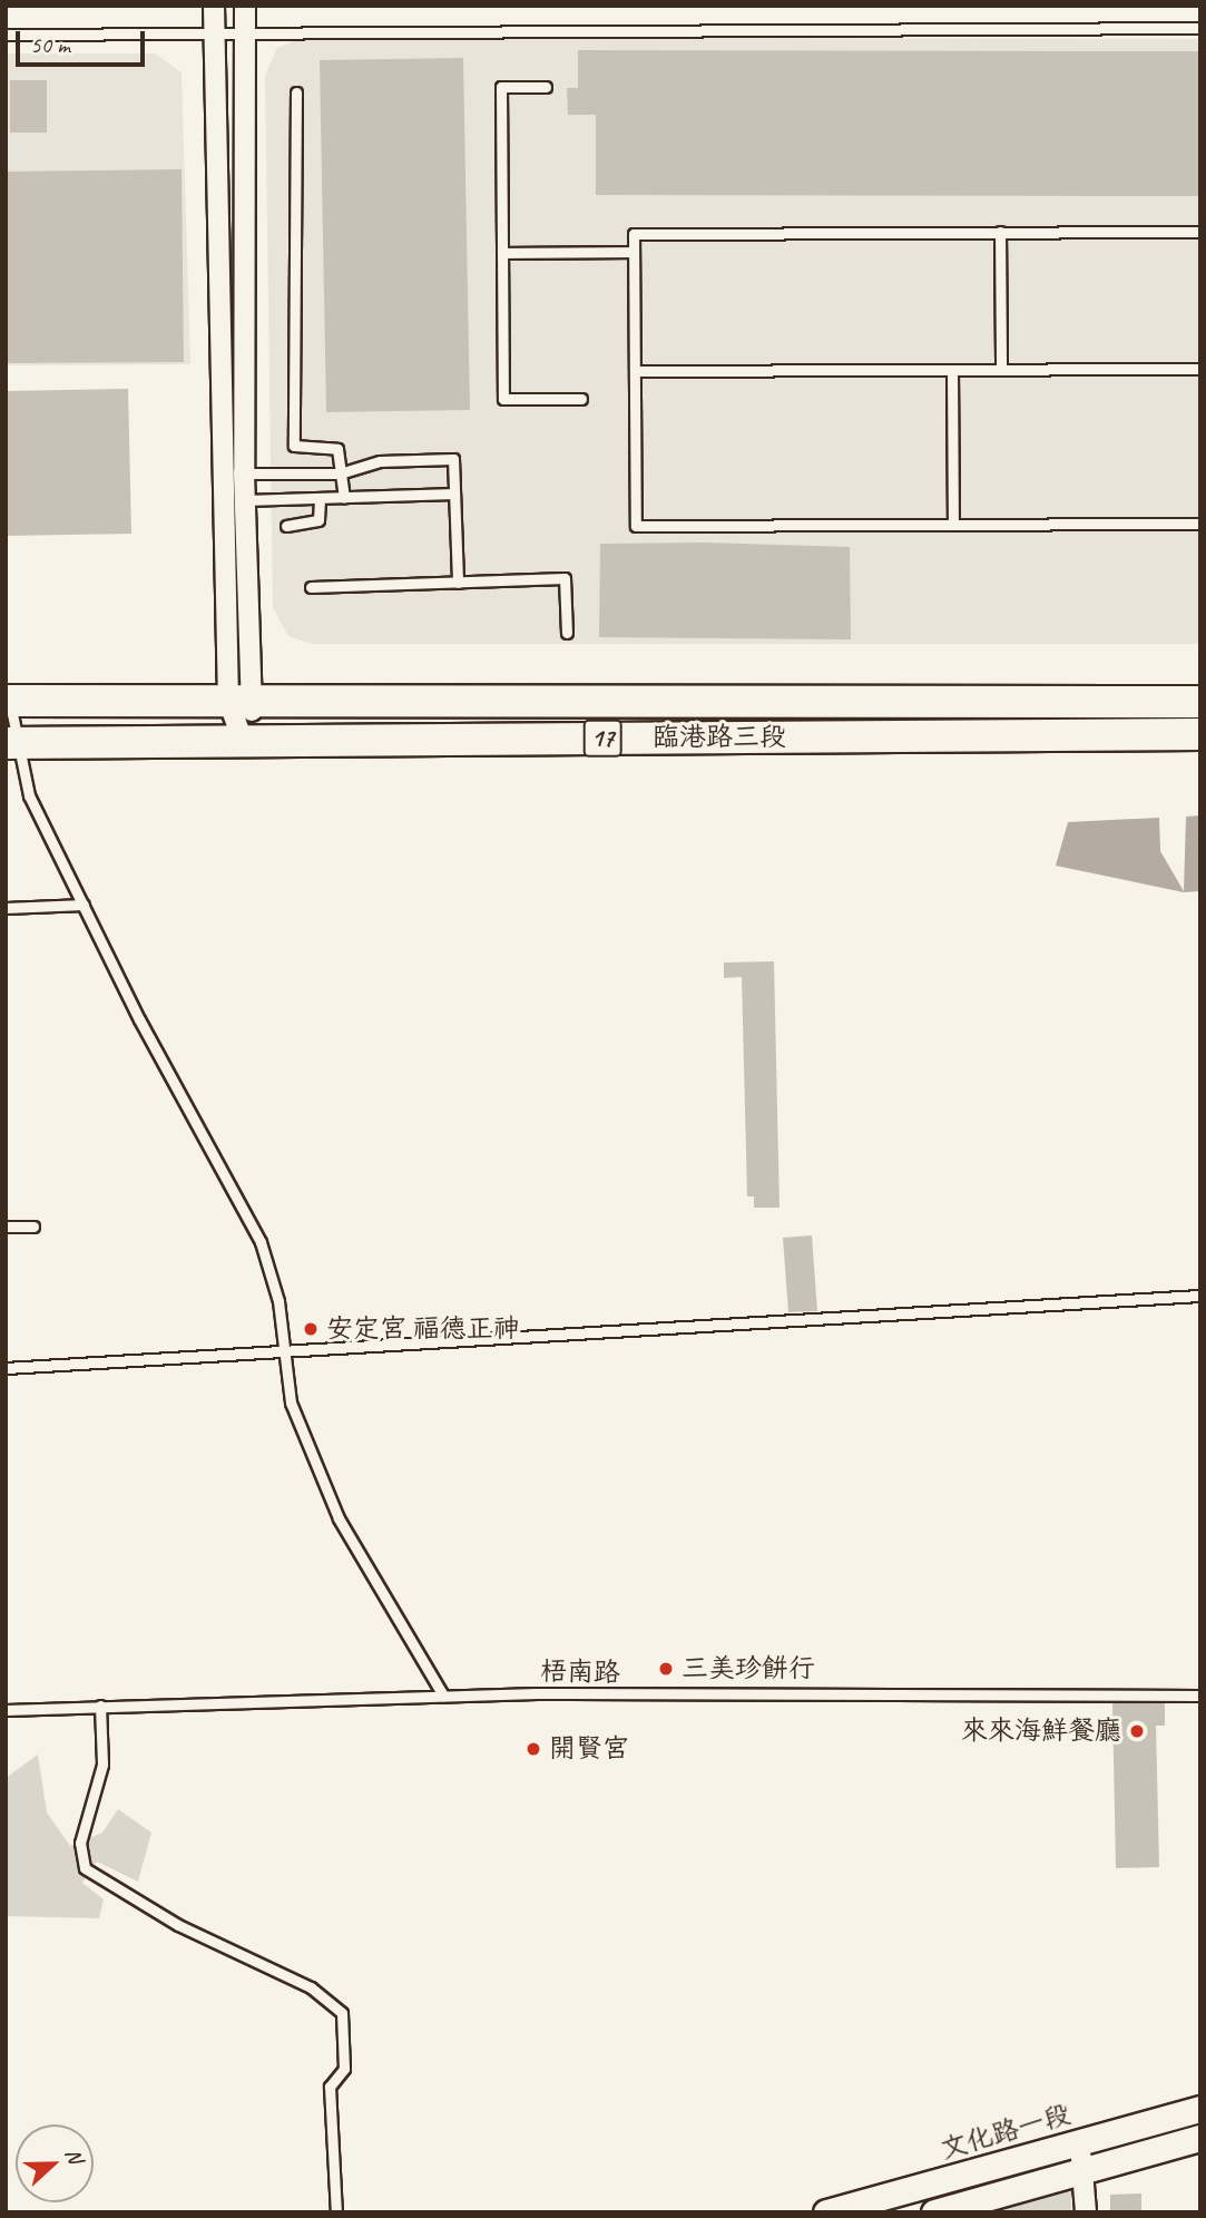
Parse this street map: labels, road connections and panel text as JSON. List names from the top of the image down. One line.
{"streets":{"main road":["臨港路三段","17"],"street":["文化路一段"],"lane":["梧南路"]},"places":["安定宮 福德正神","三美珍餅行","來來海鮮餐廳","開賢宮"],"scale_bar":"50 m","north":"right"}
